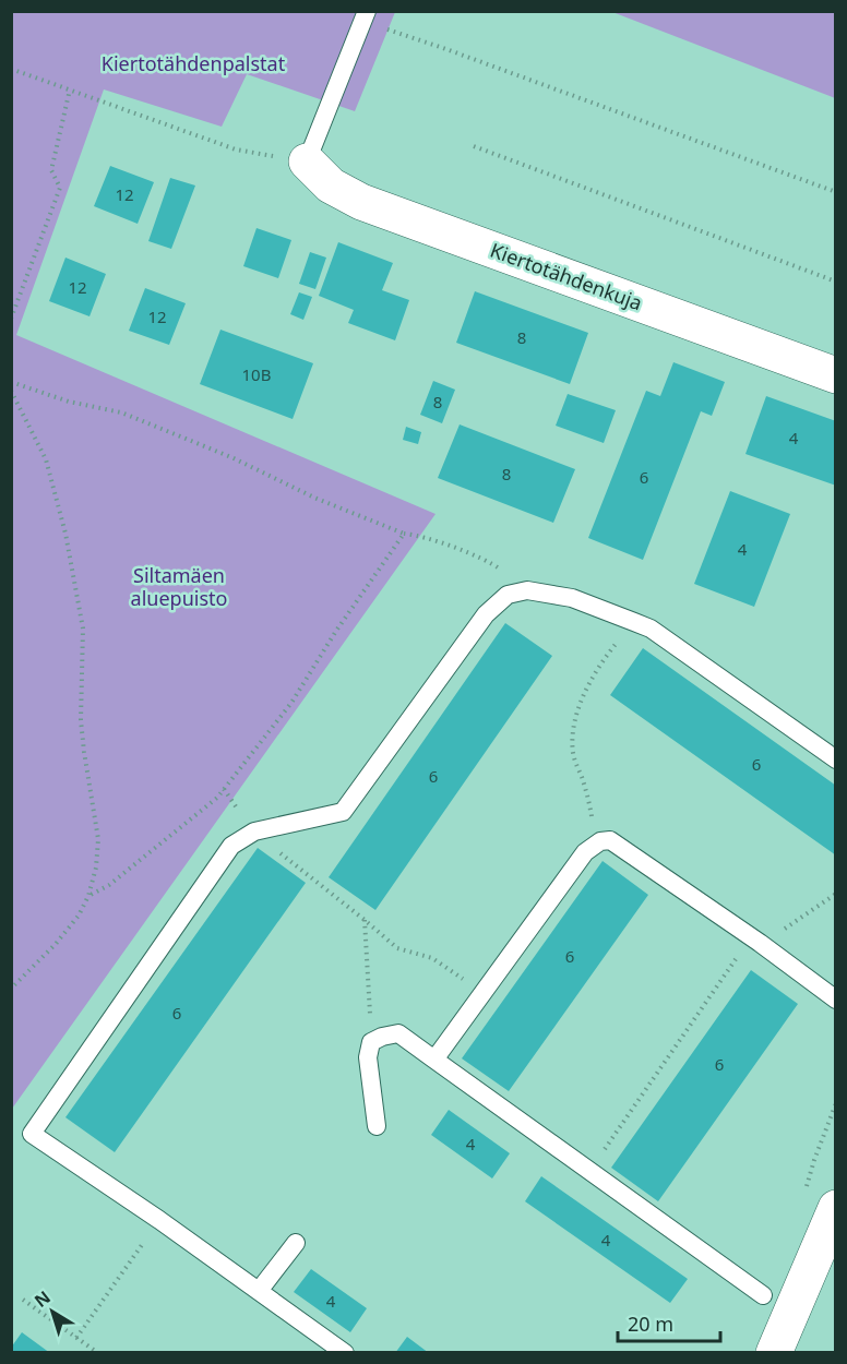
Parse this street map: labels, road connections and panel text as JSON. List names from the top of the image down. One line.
{"streets":{"street":["Kiertotähdenkuja"]},"parks":["Kiertotähdenpalstat","Siltamäen aluepuisto"],"house_numbers":["12","12","12","8","10B","8","4","8","6","4","6","6","6","6","6","4","4","4"],"scale_bar":"20 m","north":"top left"}
